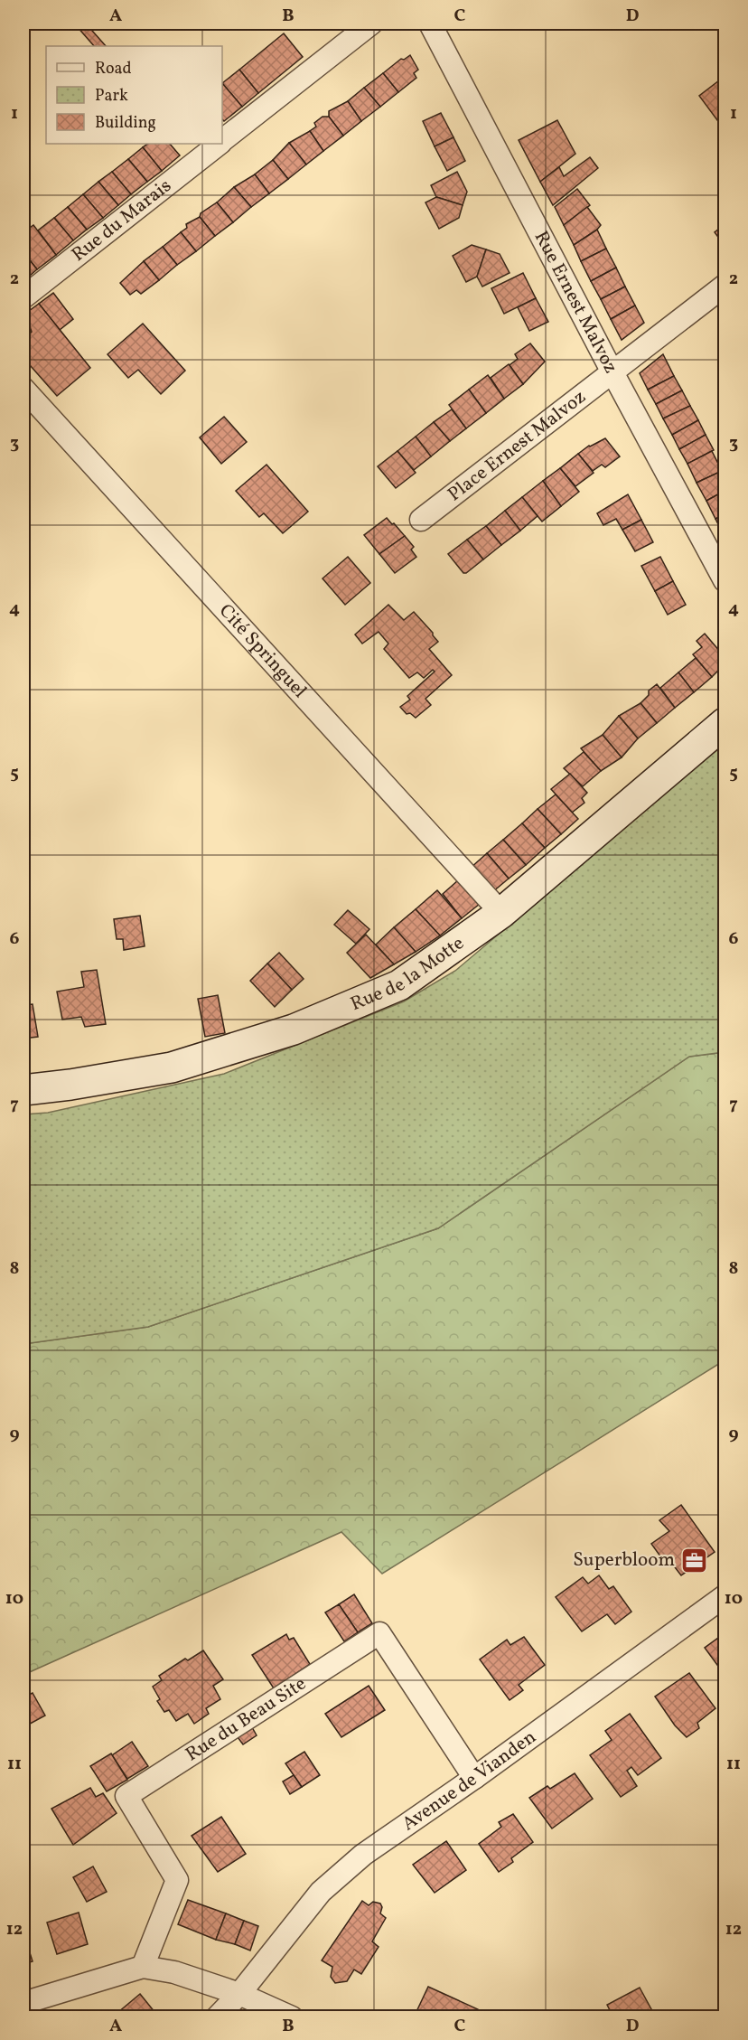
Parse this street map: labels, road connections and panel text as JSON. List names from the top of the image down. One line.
{"streets":{"street":["Rue du Marais","Rue Ernest Malvoz","Place Ernest Malvoz","Cité Springuel","Rue de la Motte","Rue du Beau Site","Avenue de Vianden"]},"crossings":[["Rue Ernest Malvoz","Place Ernest Malvoz"],["Cité Springuel","Rue de la Motte"],["Rue du Beau Site","Avenue de Vianden"]],"places":{"office":["Superbloom"]},"legend":["Road","Park","Building"],"grid":{"columns":["A","B","C","D"],"rows":["1","2","3","4","5","6","7","8","9","10","11","12"]}}
